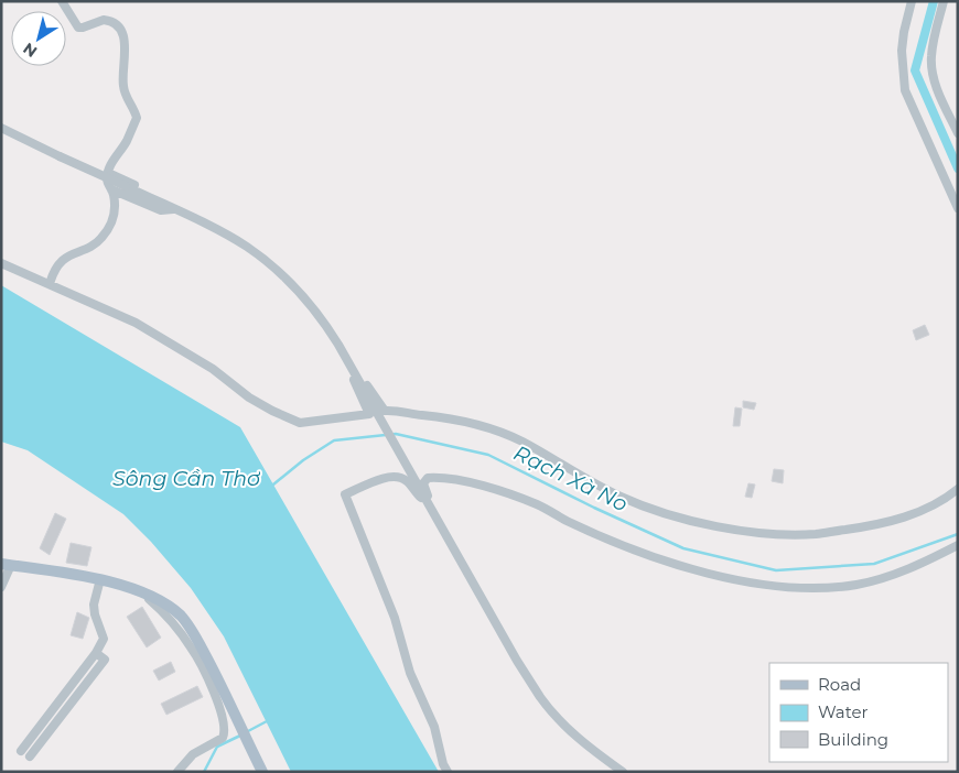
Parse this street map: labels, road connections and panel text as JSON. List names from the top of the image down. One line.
{"water":["Sông Cần Thơ","Rạch Xà No"],"legend":["Road","Water","Building"],"north":"bottom left"}
